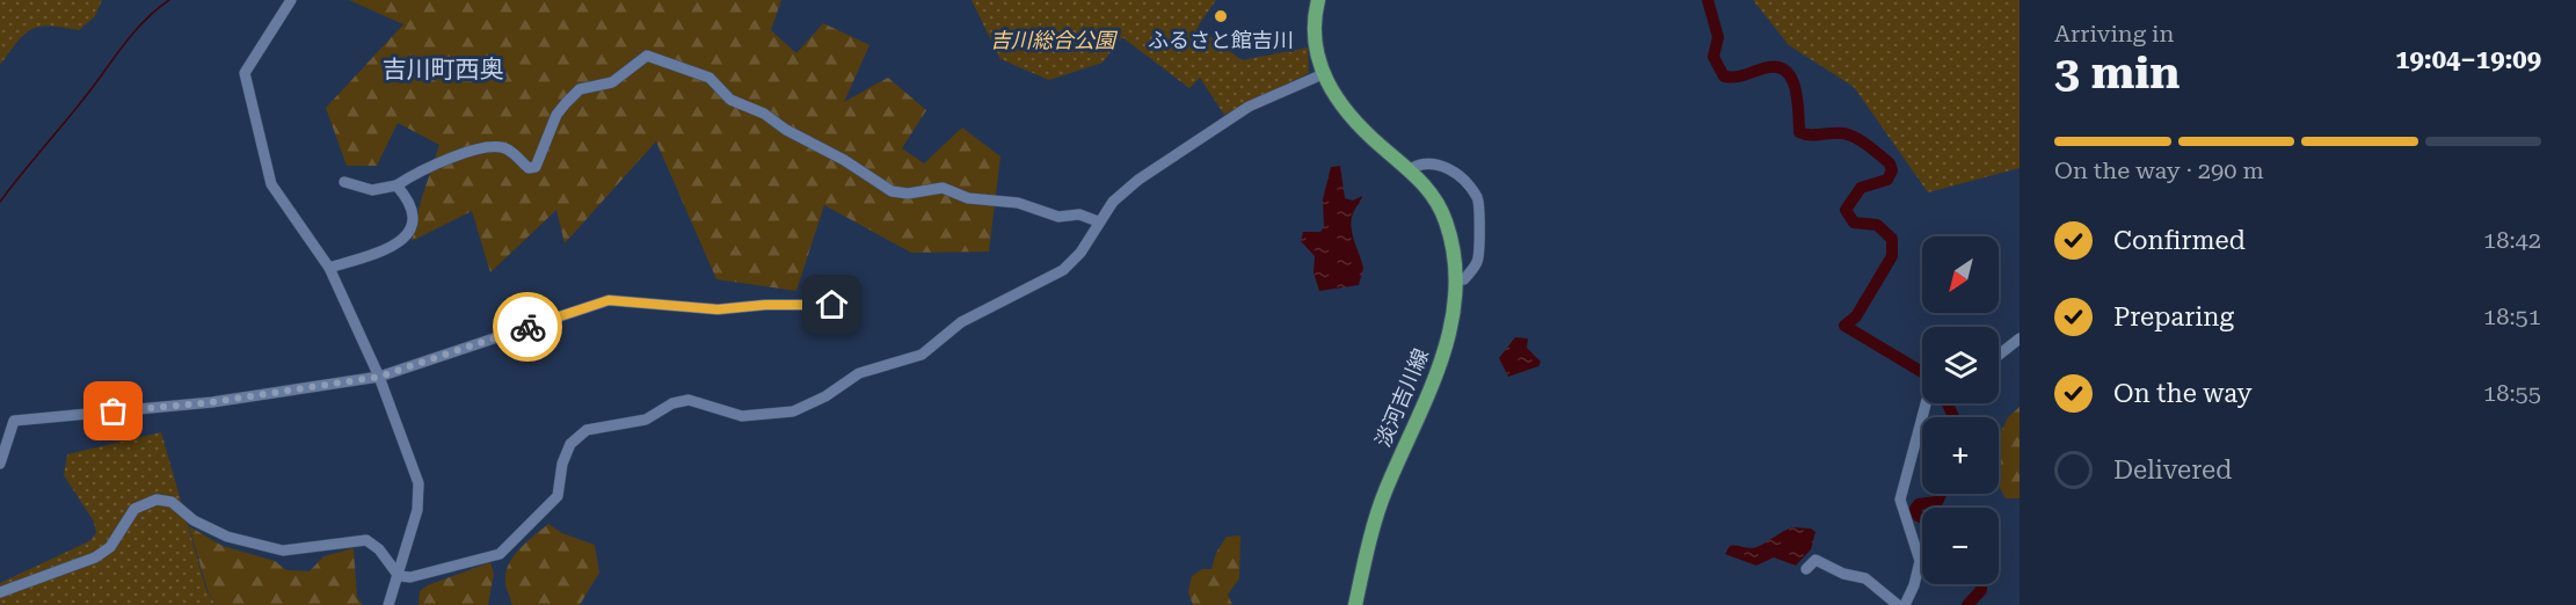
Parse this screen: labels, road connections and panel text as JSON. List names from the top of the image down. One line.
{"streets":{"main road":["淡河吉川線"]},"districts":["吉川町西奥"],"parks":["吉川総合公園"],"places":["ふるさと館吉川"],"north":"bottom left","page":{"heading":["3 min","Arriving in","19:04–19:09"],"bar":"On the way · 290 m","list":[["Confirmed","18:42"],["Preparing","18:51"],["On the way","18:55"],"Delivered"],"map_buttons":["+","−"]}}
